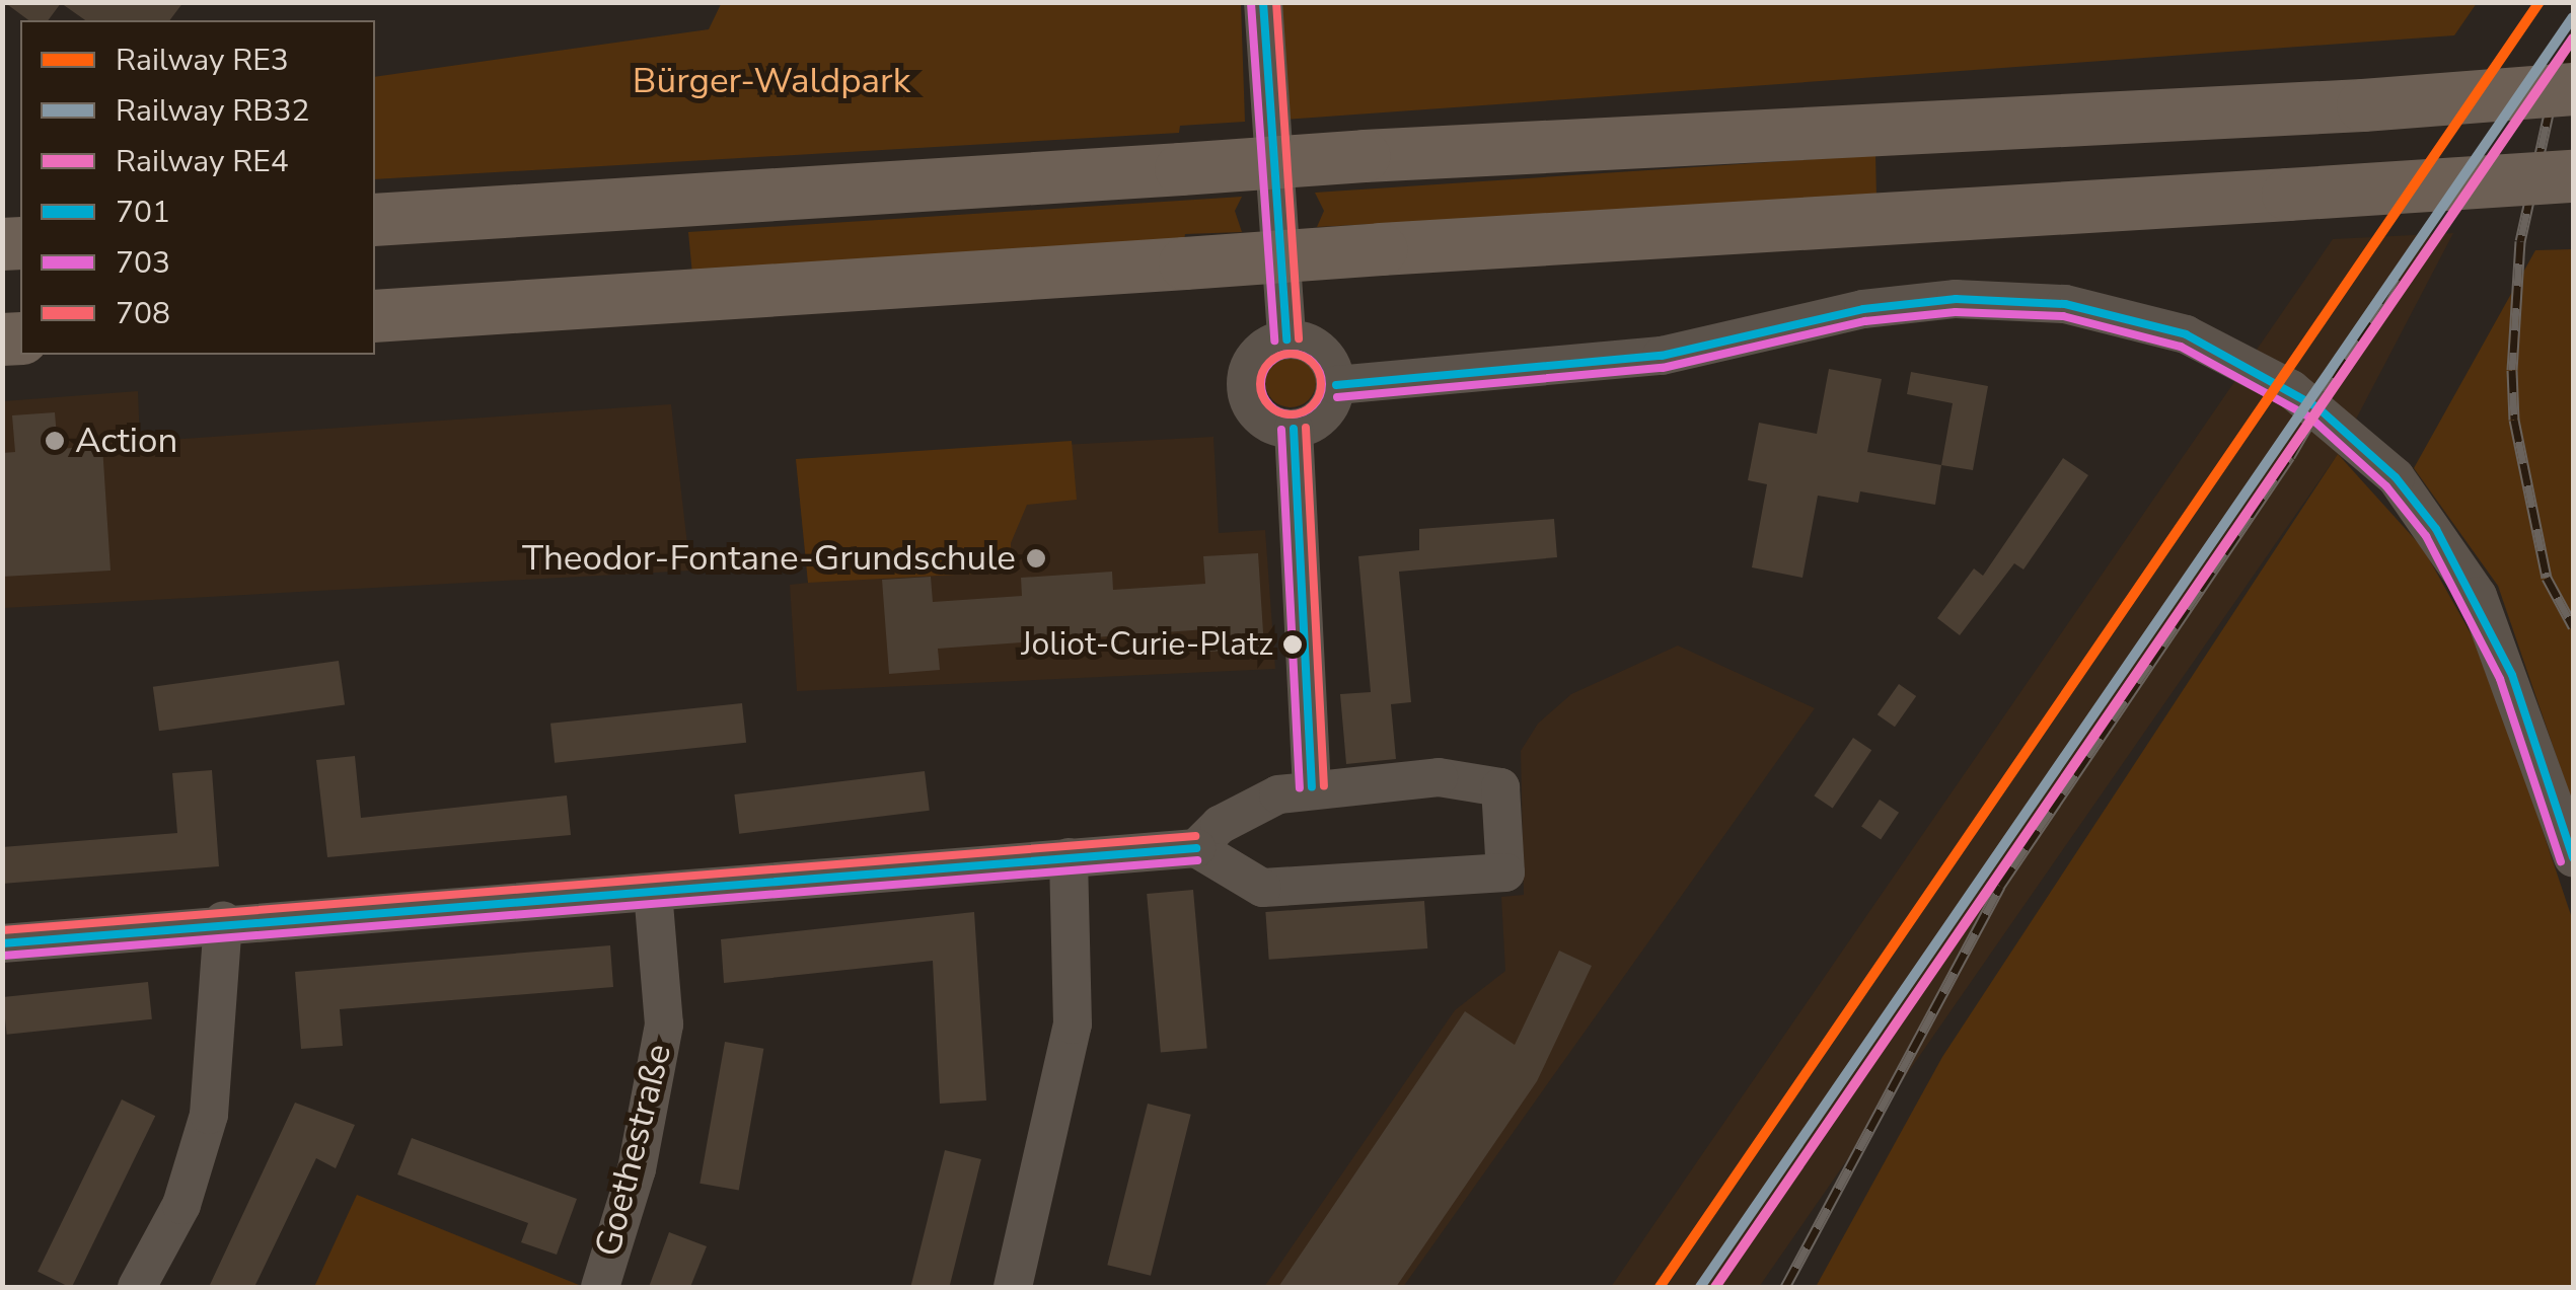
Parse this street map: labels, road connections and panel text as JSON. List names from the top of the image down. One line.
{"streets":{"street":["Goethestraße"]},"parks":["Bürger-Waldpark"],"places":["Action","Theodor-Fontane-Grundschule","Joliot-Curie-Platz"],"lines":["rail line RE3","transit line 701","transit line 708","transit line 703","rail line RB32","rail line RE4"],"legend":["Railway RE3","Railway RB32","Railway RE4","701","703","708"]}
